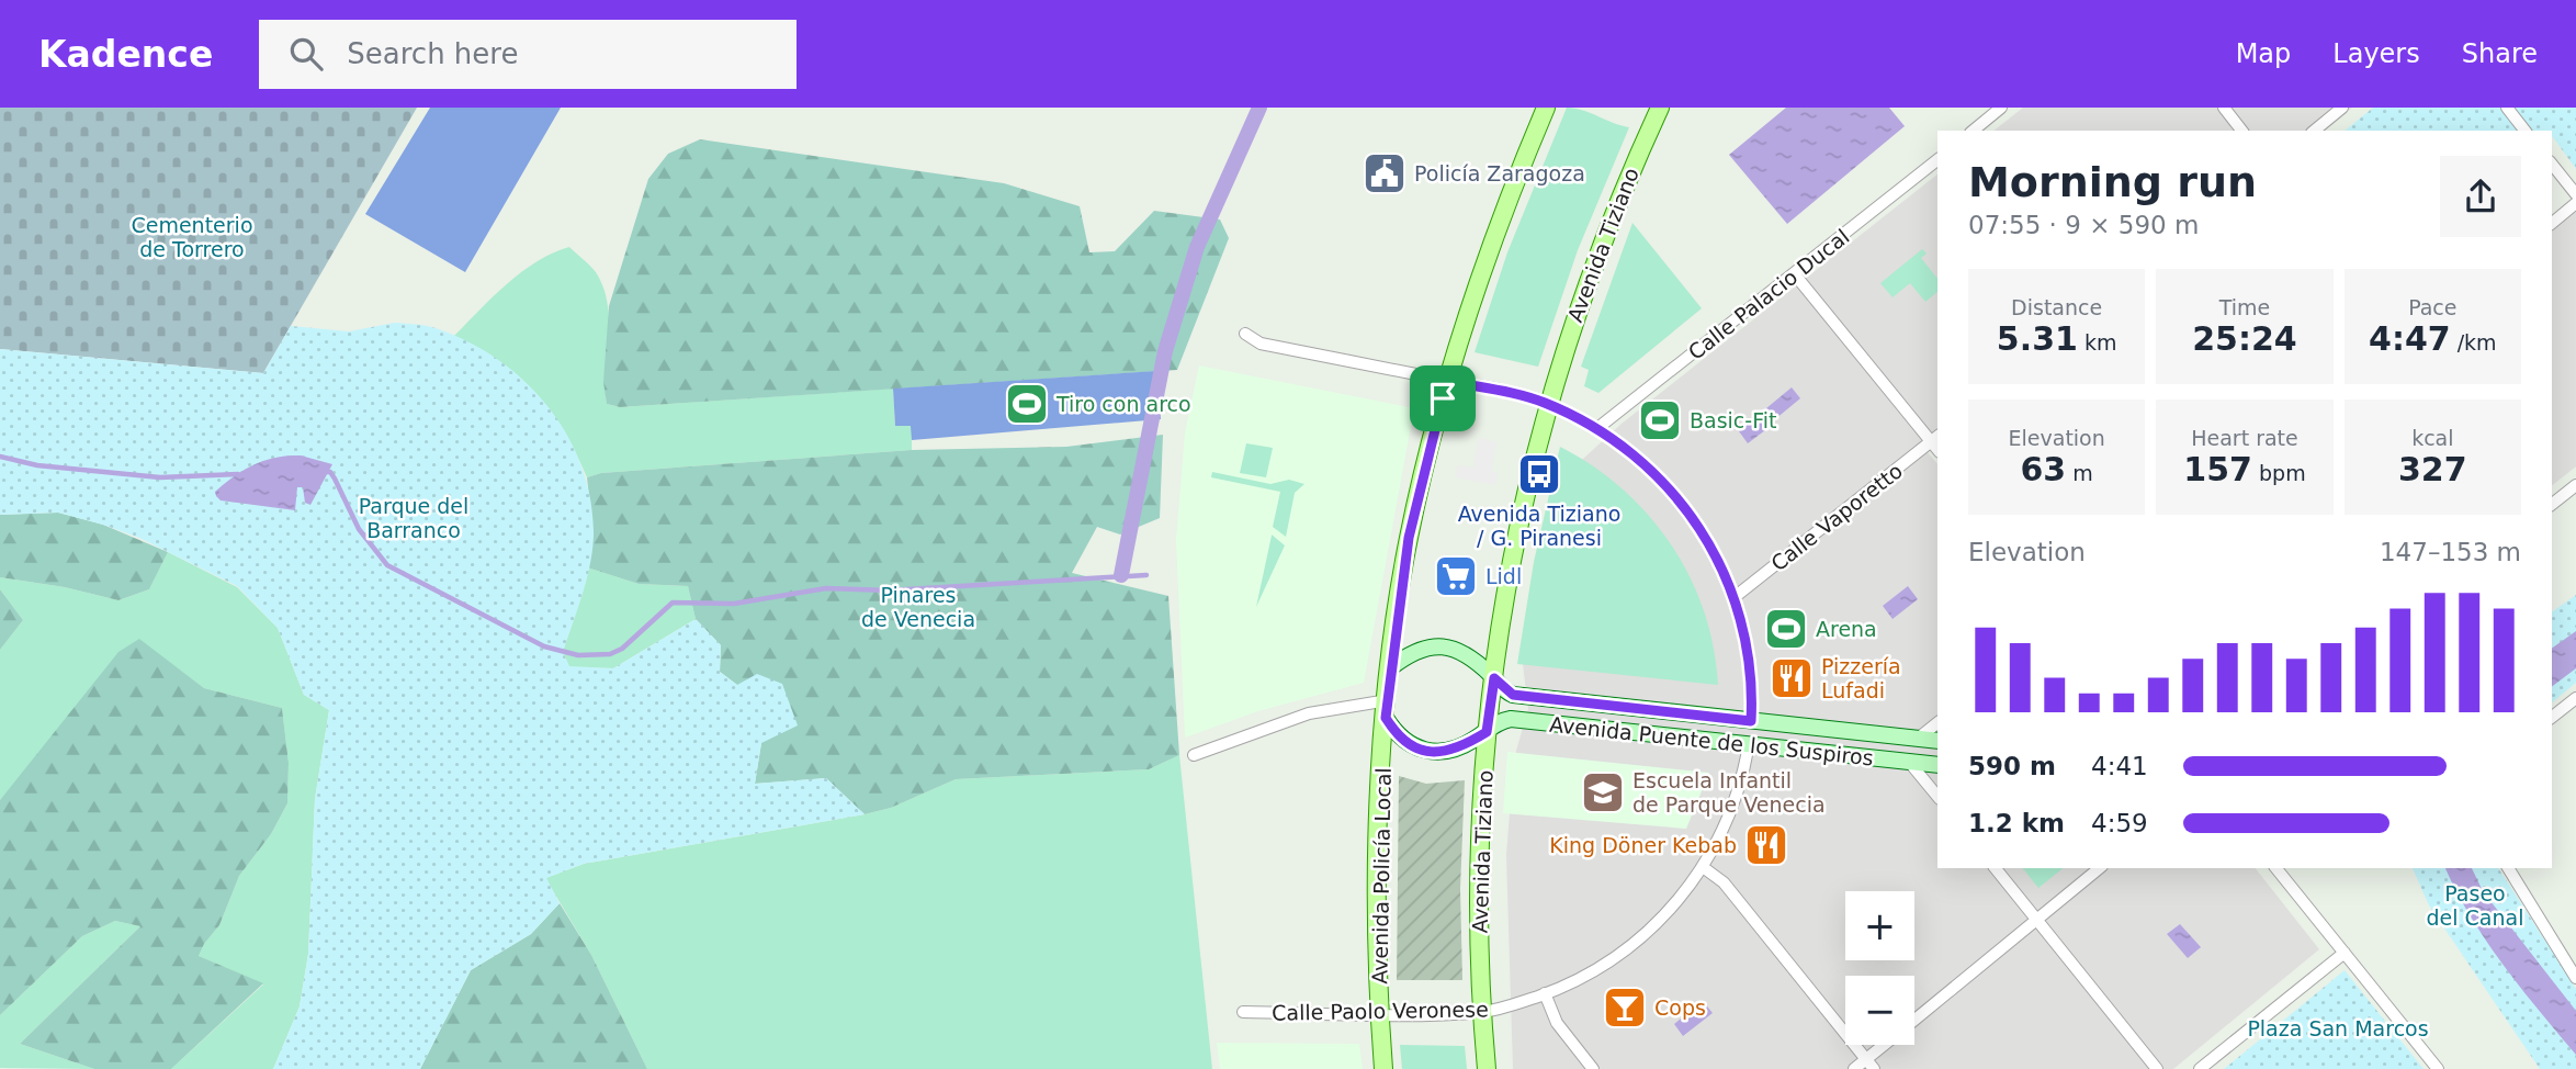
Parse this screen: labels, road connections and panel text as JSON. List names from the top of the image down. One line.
{"streets":{"main road":["Avenida Tiziano","Avenida Policía Local"],"street":["Calle Palacio Ducal","Calle Vaporetto","Avenida Puente de los Suspiros","Calle Paolo Veronese"]},"crossings":[["Avenida Tiziano","Avenida Puente de los Suspiros"],["Avenida Tiziano","Avenida Policía Local"],["Avenida Tiziano","Calle Paolo Veronese"],["Avenida Puente de los Suspiros","Avenida Policía Local"],["Avenida Puente de los Suspiros","Calle Paolo Veronese"],["Avenida Policía Local","Calle Paolo Veronese"]],"parks":["Cementerio de Torrero","Parque del Barranco","Pinares de Venecia","Paseo del Canal","Plaza San Marcos"],"places":{"public building":["Policía Zaragoza"],"sports":["Tiro con arco","Basic-Fit","Arena"],"bus stop":["Avenida Tiziano / G. Piranesi"],"supermarket":["Lidl"],"restaurant":["Pizzería Lufadi","King Döner Kebab"],"school or university":["Escuela Infantil de Parque Venecia"],"bar":["Cops"]},"page":{"header":"Kadence","search":"Search here","nav":["Map","Layers","Share"],"heading":["Morning run","07:55 · 9 × 590 m"],"stats":[["Distance","5.31 km"],["Time","25:24"],["Pace","4:47 /km"],["Elevation","63 m"],["Heart rate","157 bpm"],["kcal","327"]],"chart":["Elevation","147–153 m"],"list":[{"name":"590 m","note":"4:41"},{"name":"1.2 km","note":"4:59"}],"map_buttons":["+","−"]}}
